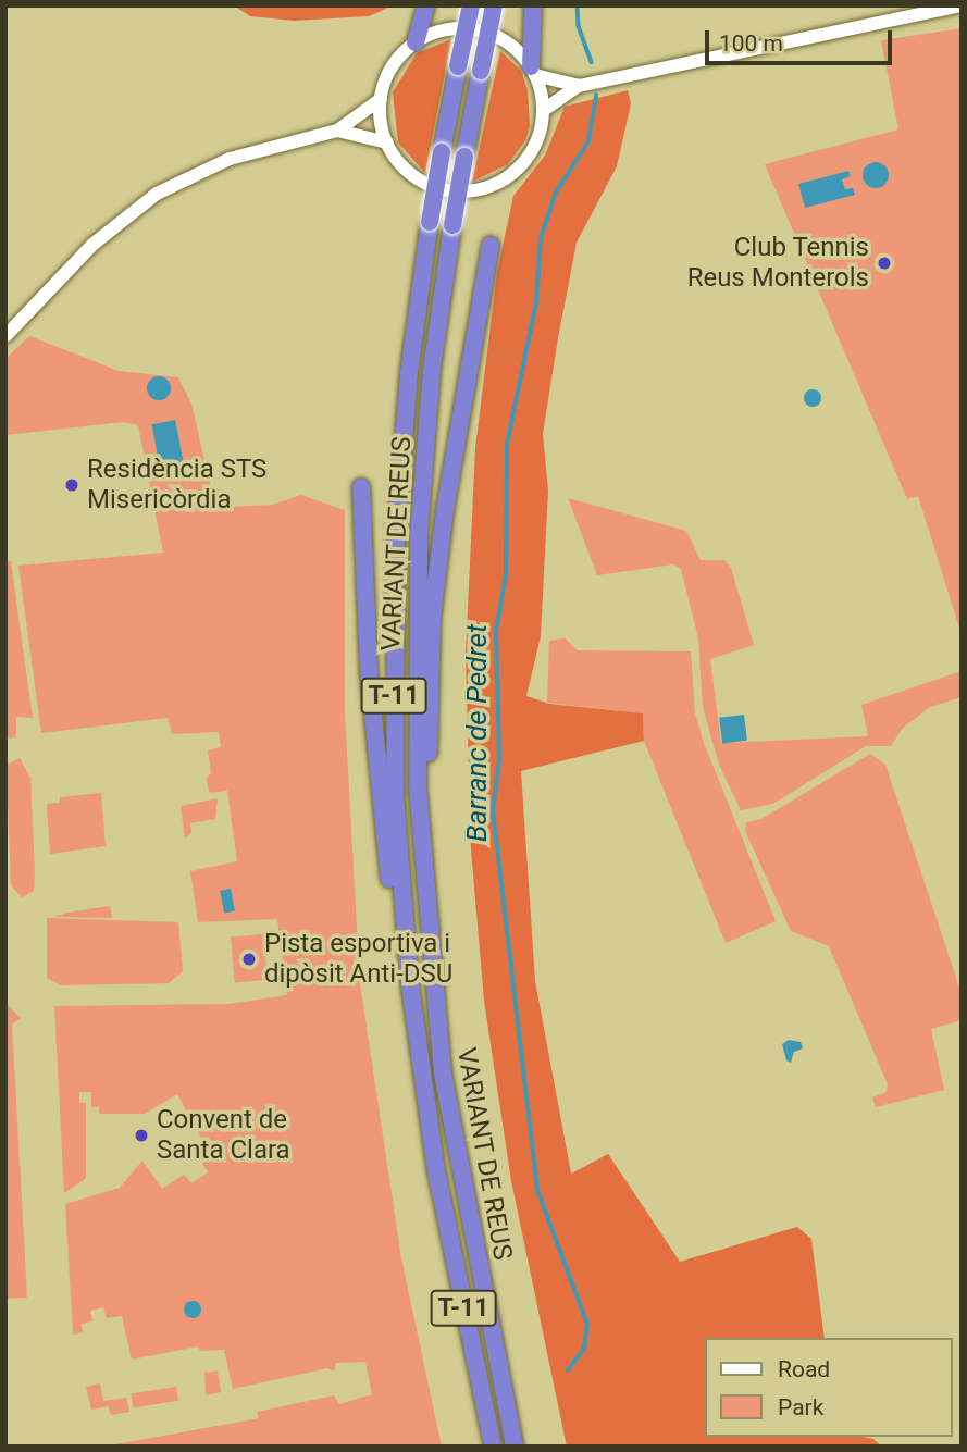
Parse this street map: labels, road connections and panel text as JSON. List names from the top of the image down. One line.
{"streets":{"highway":["VARIANT DE REUS","T-11"]},"crossings":[["VARIANT DE REUS","T-11"]],"water":["Barranc de Pedret"],"places":["Club Tennis Reus Monterols","Residència STS Misericòrdia","Pista esportiva i dipòsit Anti-DSU","Convent de Santa Clara"],"legend":["Road","Park"],"scale_bar":"100 m"}
